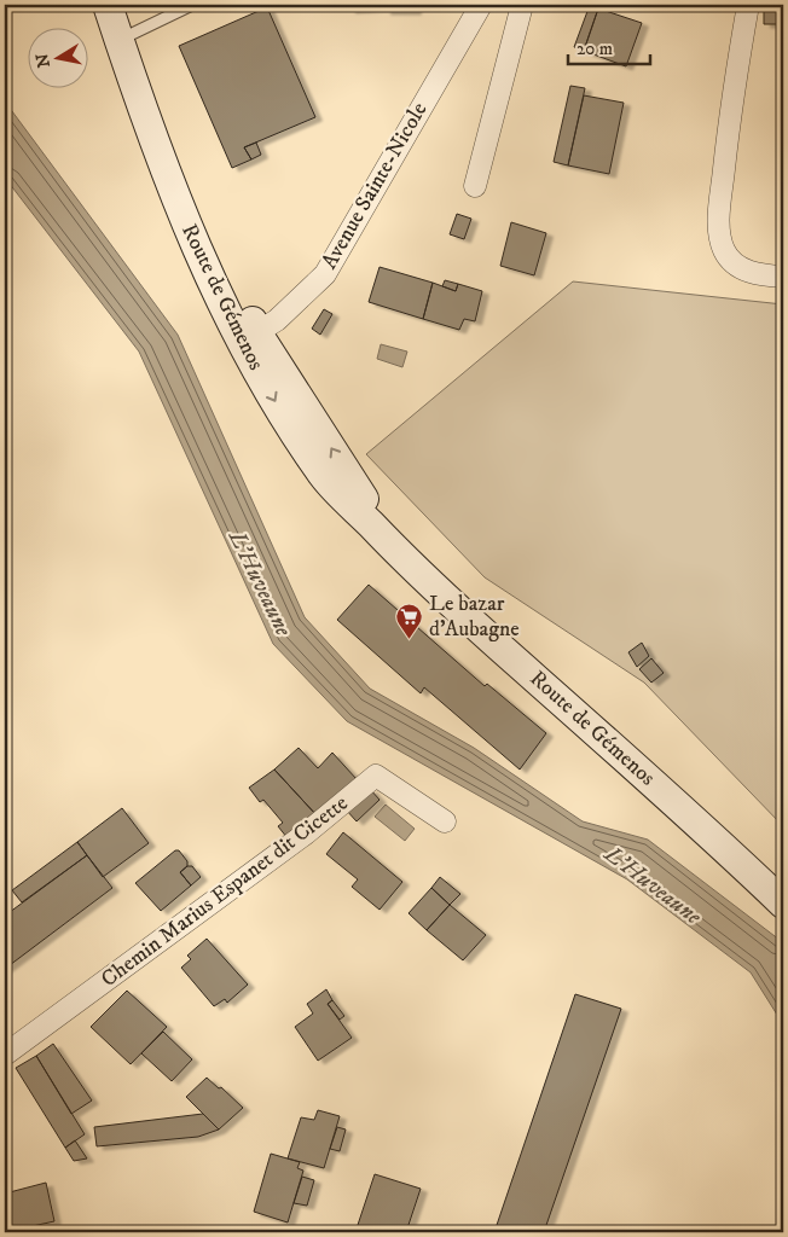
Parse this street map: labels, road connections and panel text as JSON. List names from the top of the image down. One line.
{"streets":{"main road":["Route de Gémenos"],"street":["Avenue Sainte-Nicole","Chemin Marius Espanet dit Cicette"]},"crossings":[["Avenue Sainte-Nicole","Route de Gémenos"]],"water":["L'Huveaune"],"places":{"supermarket":["Le bazar d'Aubagne"]},"scale_bar":"20 m","north":"left"}
